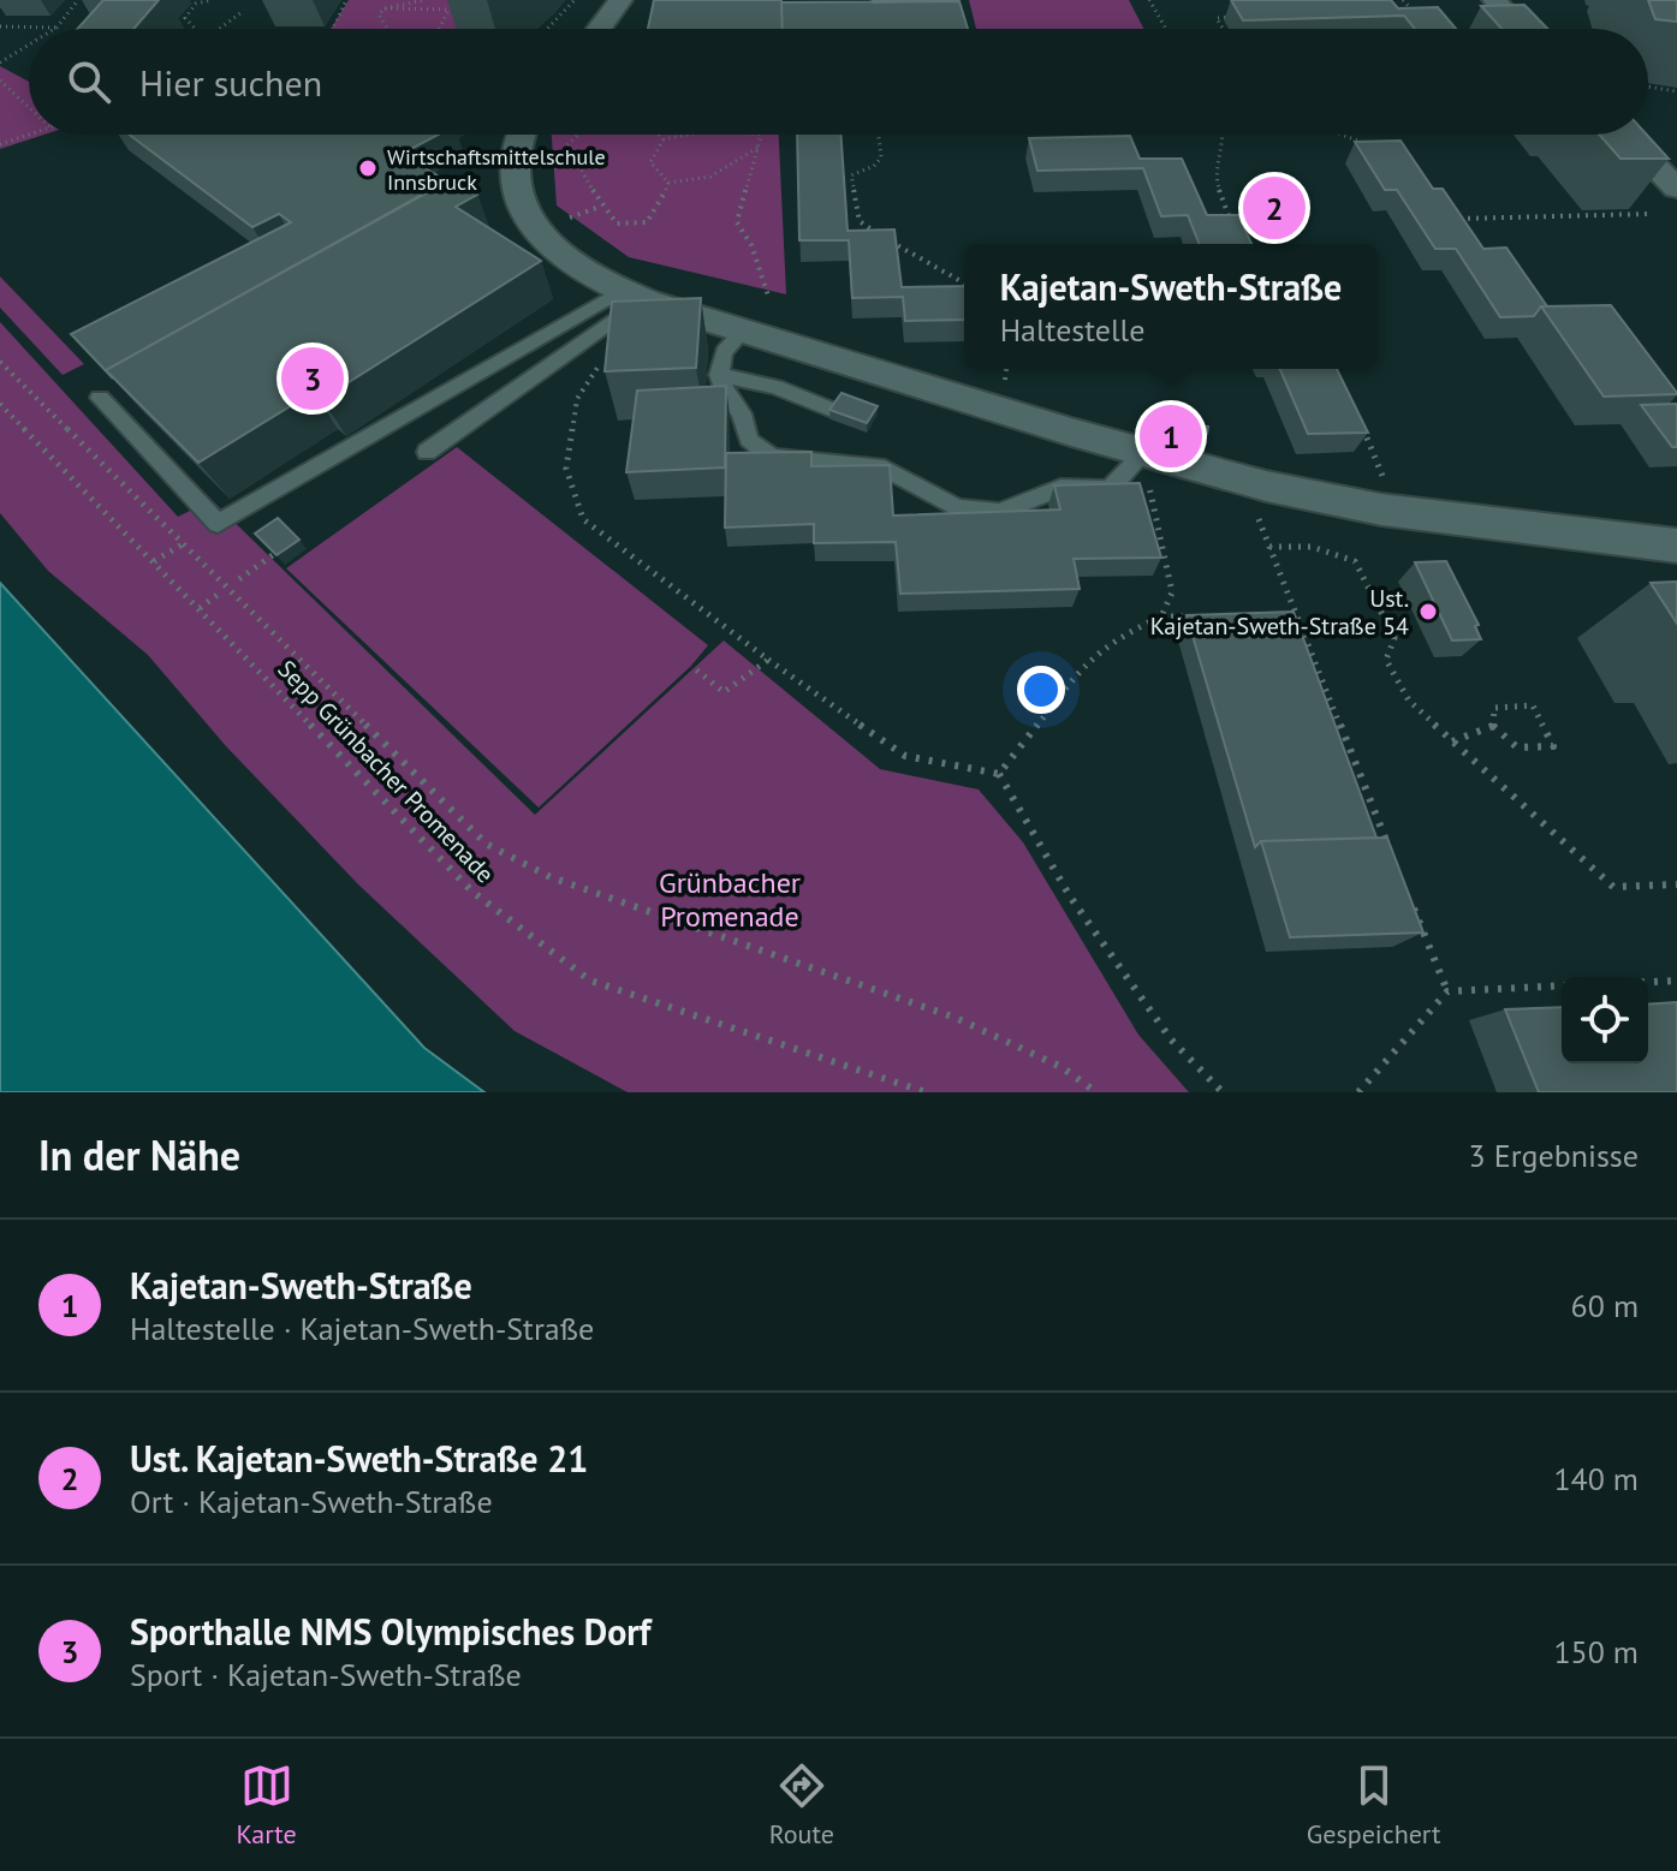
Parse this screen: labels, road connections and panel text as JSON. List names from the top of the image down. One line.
{"streets":{"path":["Sepp Grünbacher Promenade"]},"parks":["Grünbacher Promenade"],"places":["Wirtschaftsmittelschule Innsbruck","Ust. Kajetan-Sweth-Straße 54"],"page":{"search":"Hier suchen","pins":["2","3","1"],"popup":["Kajetan-Sweth-Straße","Haltestelle"],"heading":["In der Nähe","3 Ergebnisse"],"list":[{"mark":"1","name":"Kajetan-Sweth-Straße","note":"Haltestelle · Kajetan-Sweth-Straße","value":"60 m"},{"mark":"2","name":"Ust. Kajetan-Sweth-Straße 21","note":"Ort · Kajetan-Sweth-Straße","value":"140 m"},{"mark":"3","name":"Sporthalle NMS Olympisches Dorf","note":"Sport · Kajetan-Sweth-Straße","value":"150 m"}],"nav":["Karte","Route","Gespeichert"]}}
